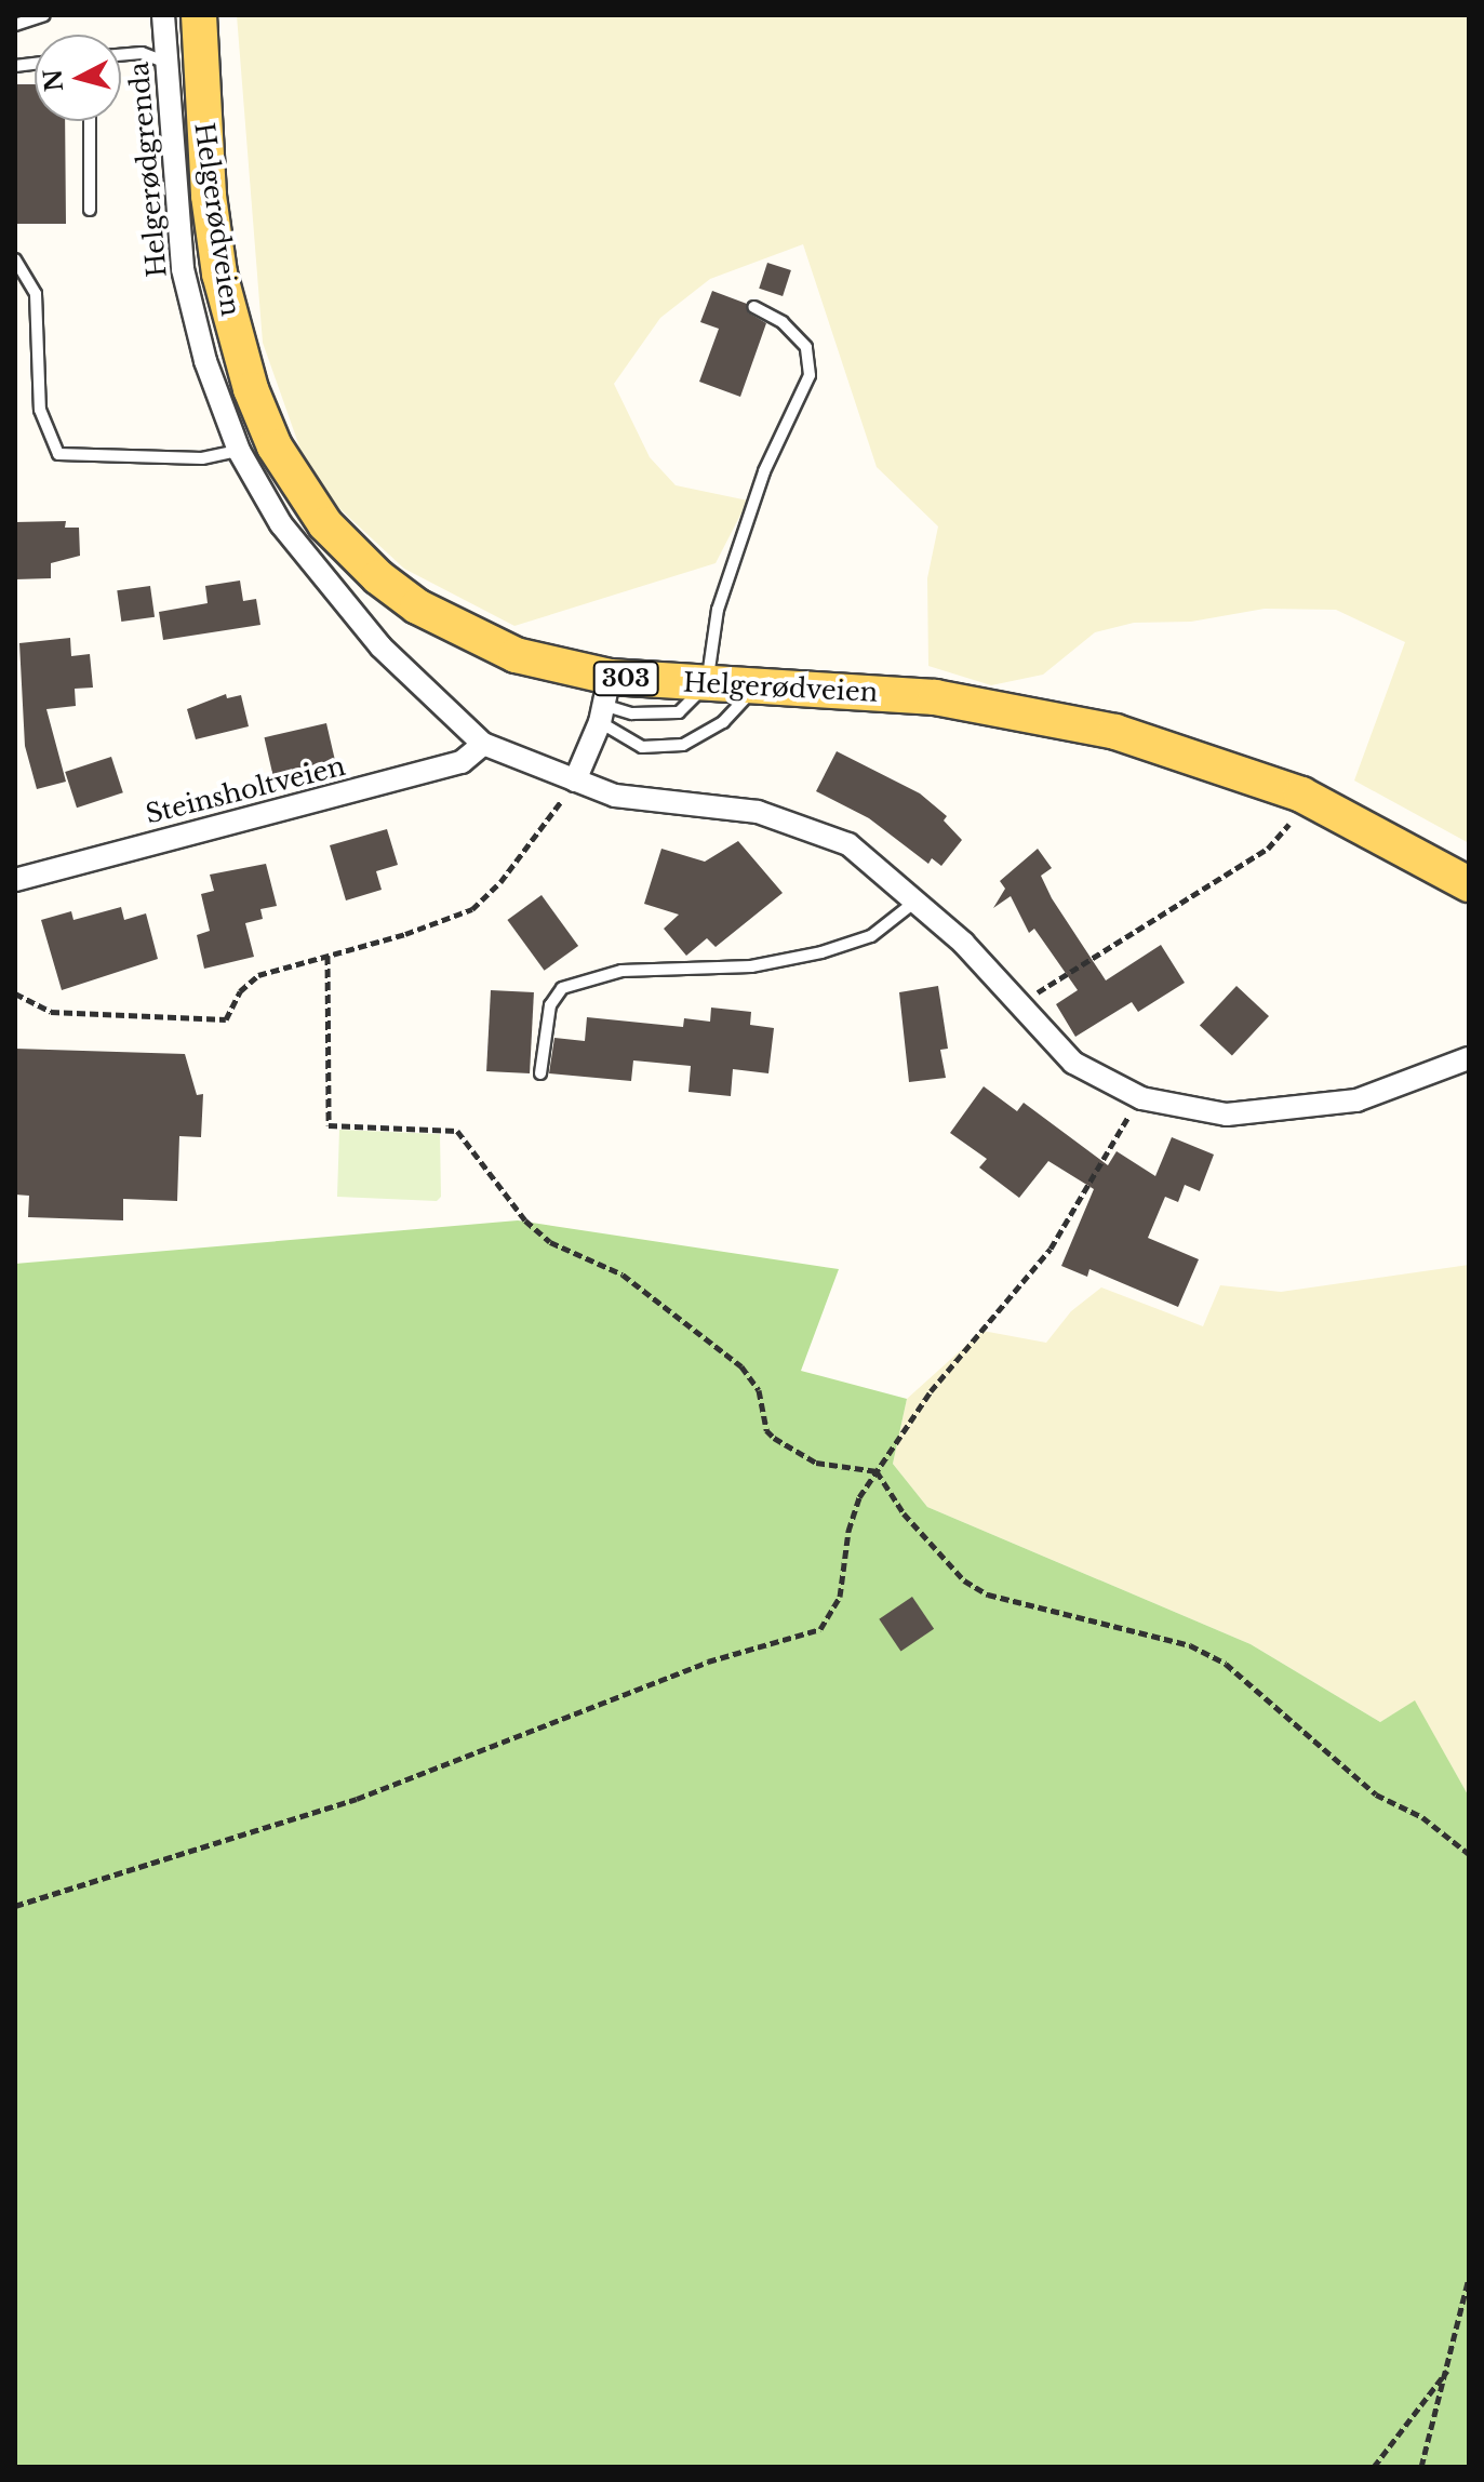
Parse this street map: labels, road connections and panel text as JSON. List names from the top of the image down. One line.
{"streets":{"main road":["Helgerødveien","303"],"street":["Helgerødgrenda","Steinsholtveien"]},"crossings":[["Helgerødgrenda","Steinsholtveien"]],"north":"left"}
